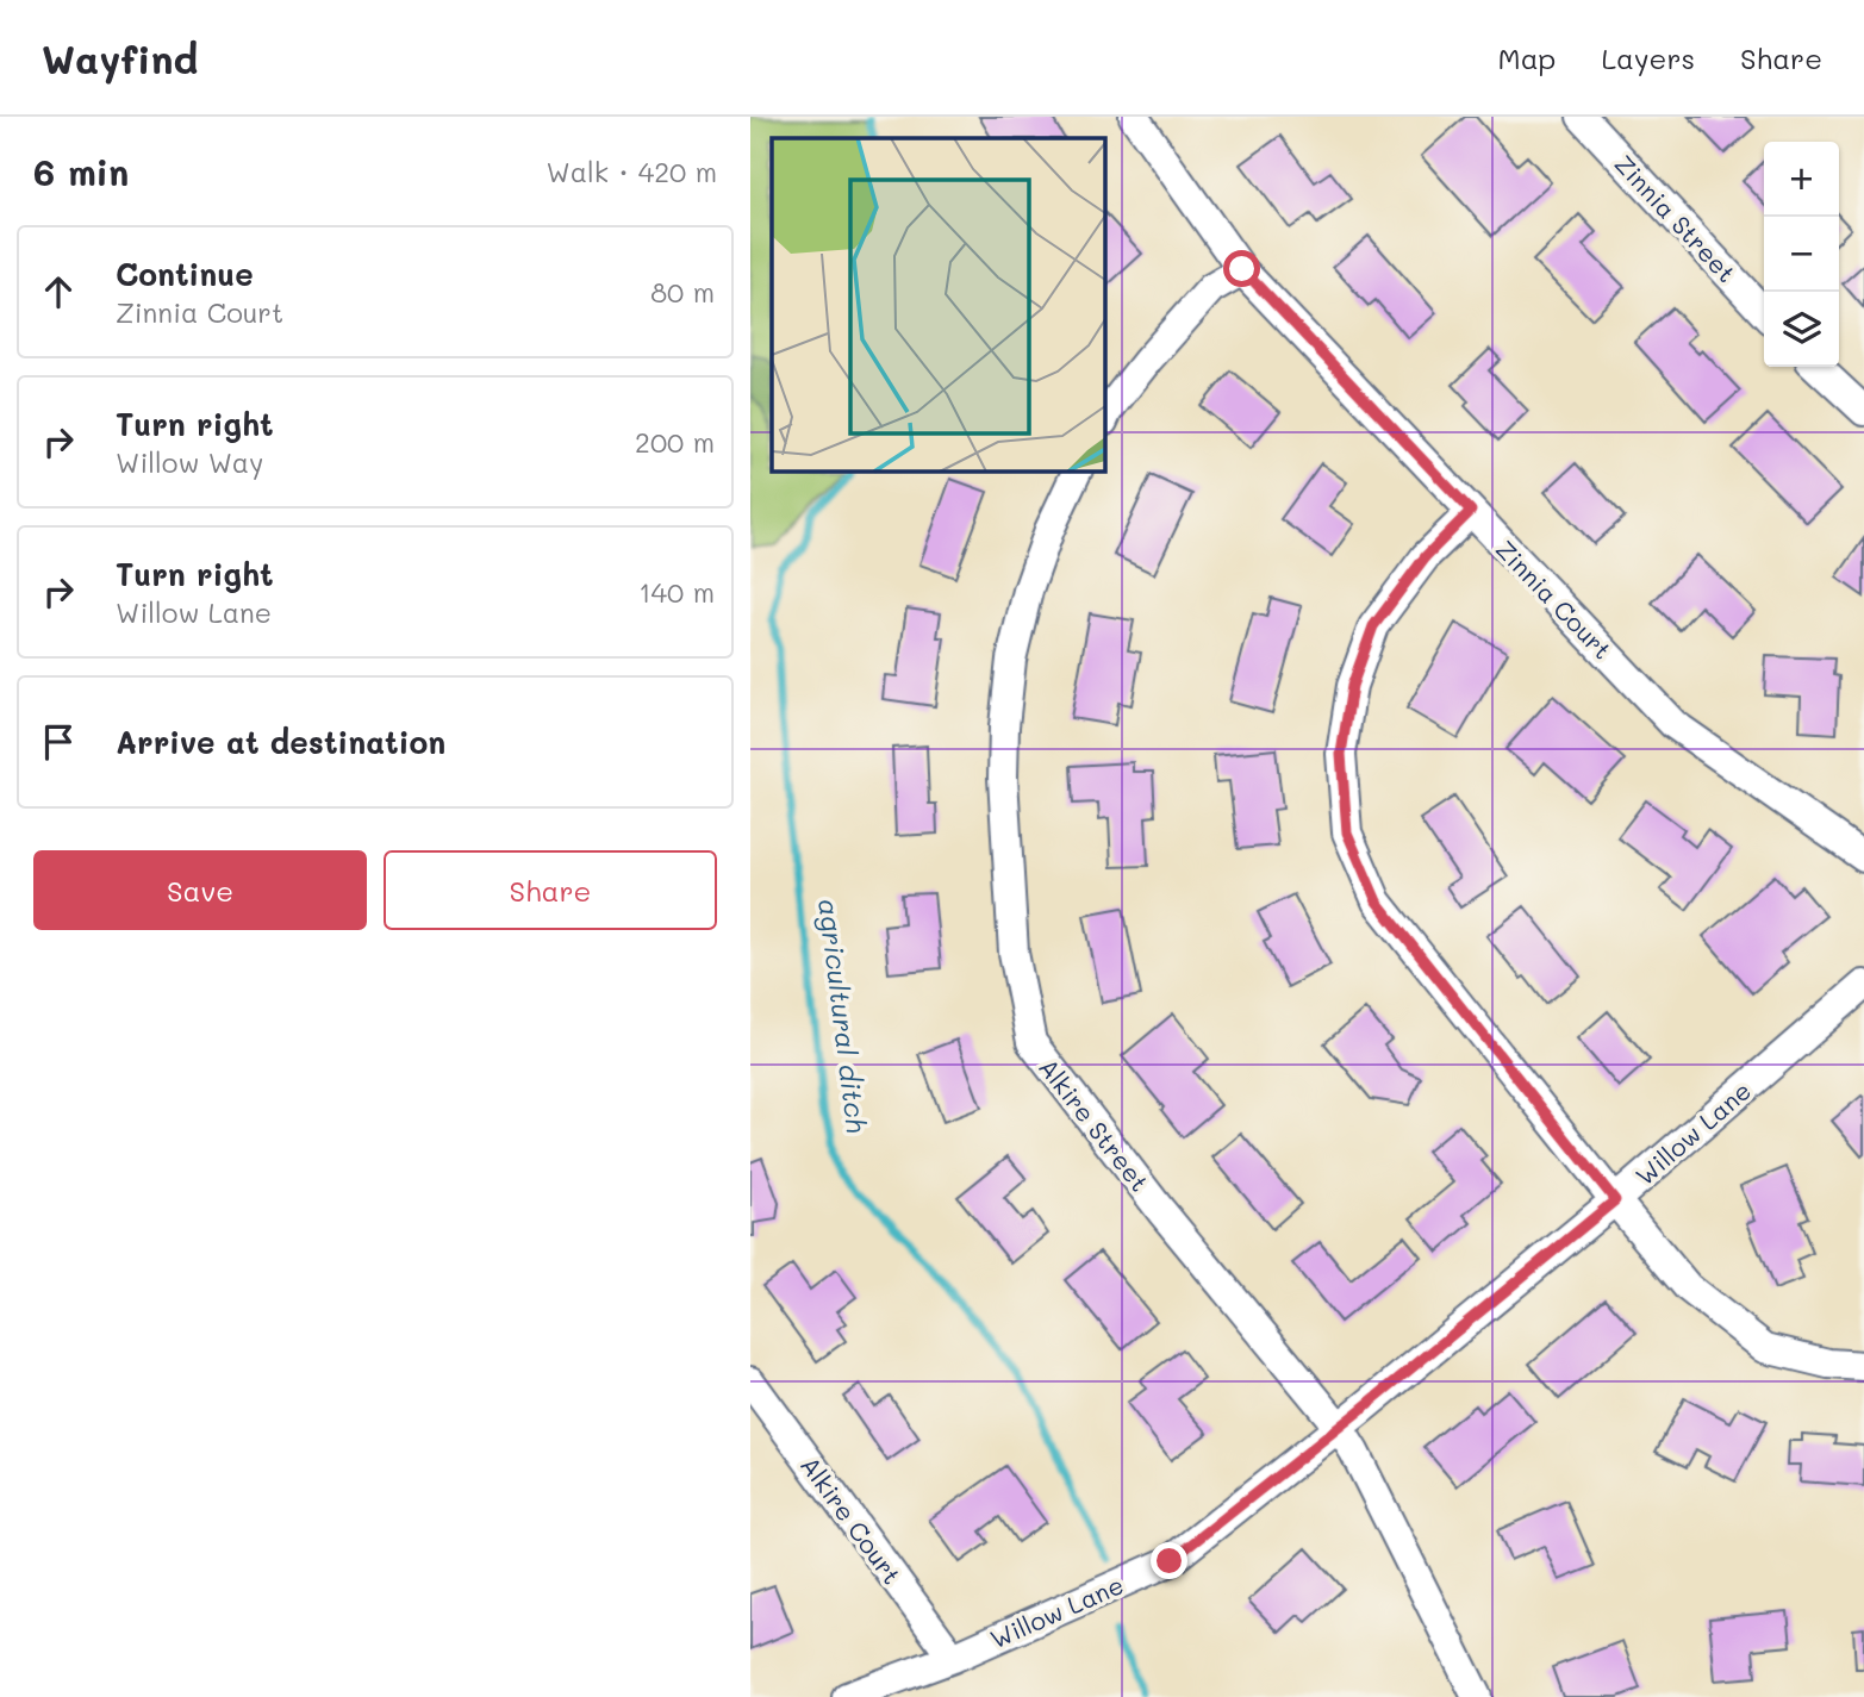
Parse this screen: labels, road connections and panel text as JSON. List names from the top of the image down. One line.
{"streets":{"street":["Zinnia Street","Zinnia Court","Alkire Street","Willow Lane","Alkire Court"]},"crossings":[["Alkire Street","Willow Lane"],["Willow Lane","Alkire Court"]],"water":["agricultural ditch"],"page":{"header":"Wayfind","nav":["Map","Layers","Share"],"heading":["6 min","Walk · 420 m"],"map_buttons":["+","−"],"list":[["Continue","Zinnia Court","80 m"],["Turn right","Willow Way","200 m"],["Turn right","Willow Lane","140 m"],"Arrive at destination"],"buttons":["Save","Share"]}}
